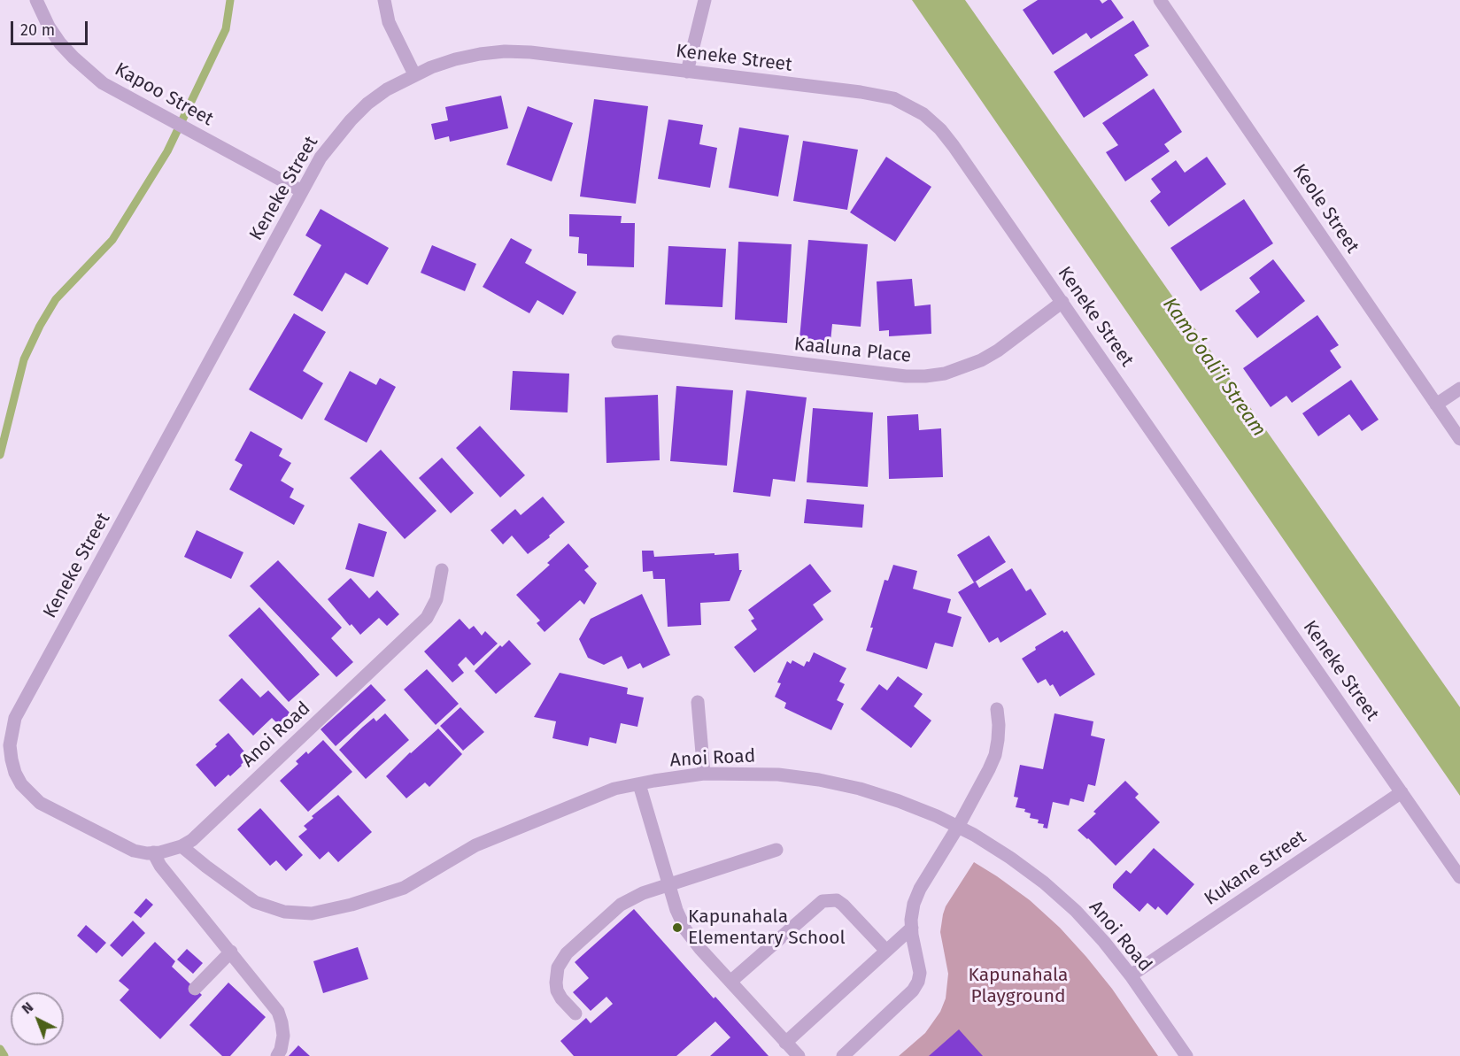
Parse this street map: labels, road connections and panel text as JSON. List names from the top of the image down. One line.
{"streets":{"street":["Keneke Street","Kapoo Street","Keole Street","Kaaluna Place","Anoi Road","Kukane Street"]},"crossings":[["Keneke Street","Kapoo Street"],["Keneke Street","Kaaluna Place"],["Keneke Street","Anoi Road"],["Keneke Street","Kukane Street"],["Anoi Road","Kukane Street"]],"water":["Kamoʻoaliʻi Stream"],"parks":["Kapunahala Playground"],"places":["Kapunahala Elementary School"],"scale_bar":"20 m","north":"top left"}
